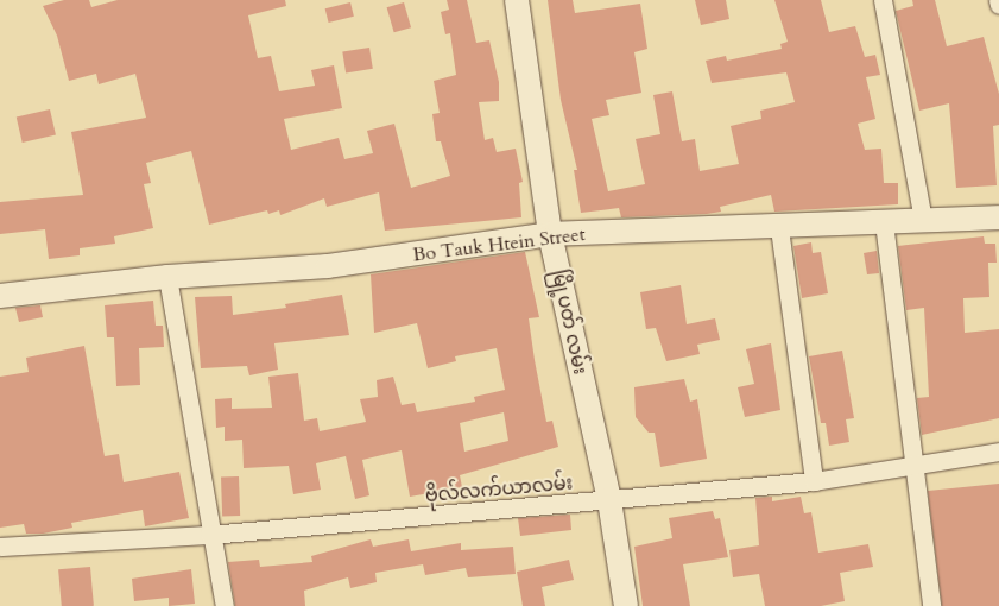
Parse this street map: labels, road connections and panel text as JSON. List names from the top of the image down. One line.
{"streets":{"street":["Bo Tauk Htein Street","မြို့ပတ် လမ်း","ဗိုလ်လက်ယာလမ်း"]},"crossings":[["Bo Tauk Htein Street","မြို့ပတ် လမ်း"],["မြို့ပတ် လမ်း","ဗိုလ်လက်ယာလမ်း"]]}
